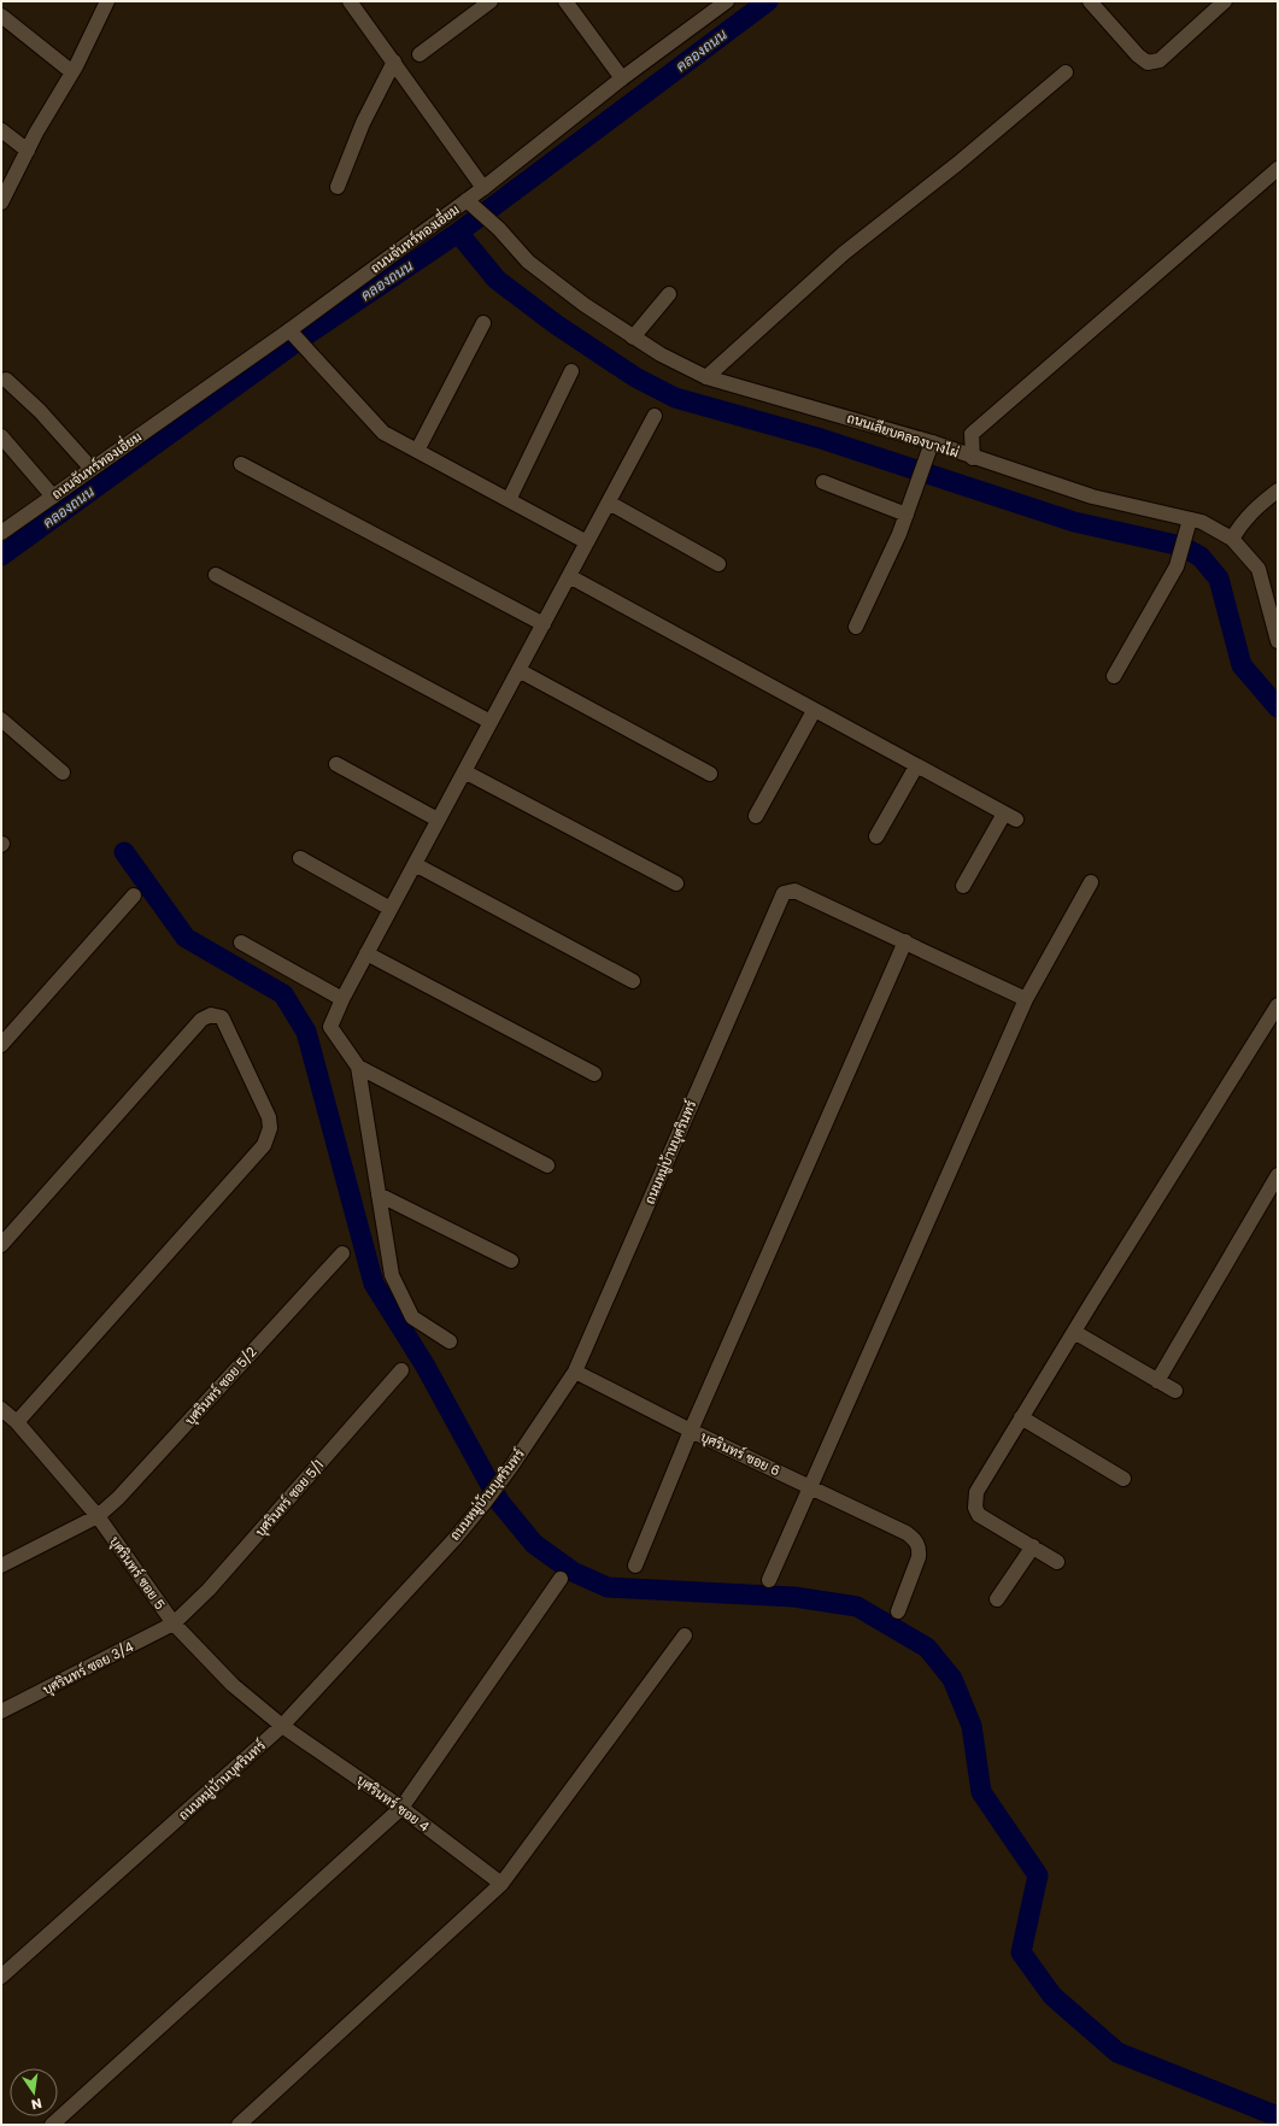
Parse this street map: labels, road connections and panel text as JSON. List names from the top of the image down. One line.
{"streets":{"street":["ถนนจันทร์ทองเอี่ยม","ถนนเลียบคลองบางไผ่","ถนนหมู่บ้านบุศรินทร์","บุศรินทร์ ซอย 5/2","บุศรินทร์ ซอย 6","บุศรินทร์ ซอย 5/1","บุศรินทร์ ซอย 5","บุศรินทร์ ซอย 3/4","บุศรินทร์ ซอย 4"]},"crossings":[["ถนนจันทร์ทองเอี่ยม","ถนนเลียบคลองบางไผ่"],["ถนนหมู่บ้านบุศรินทร์","บุศรินทร์ ซอย 6"],["ถนนหมู่บ้านบุศรินทร์","บุศรินทร์ ซอย 5"],["ถนนหมู่บ้านบุศรินทร์","บุศรินทร์ ซอย 4"],["บุศรินทร์ ซอย 5/2","บุศรินทร์ ซอย 5"],["บุศรินทร์ ซอย 5/1","บุศรินทร์ ซอย 5"],["บุศรินทร์ ซอย 5/1","บุศรินทร์ ซอย 3/4"],["บุศรินทร์ ซอย 5","บุศรินทร์ ซอย 3/4"],["บุศรินทร์ ซอย 5","บุศรินทร์ ซอย 4"]],"water":["คลองถนน"],"north":"bottom"}
